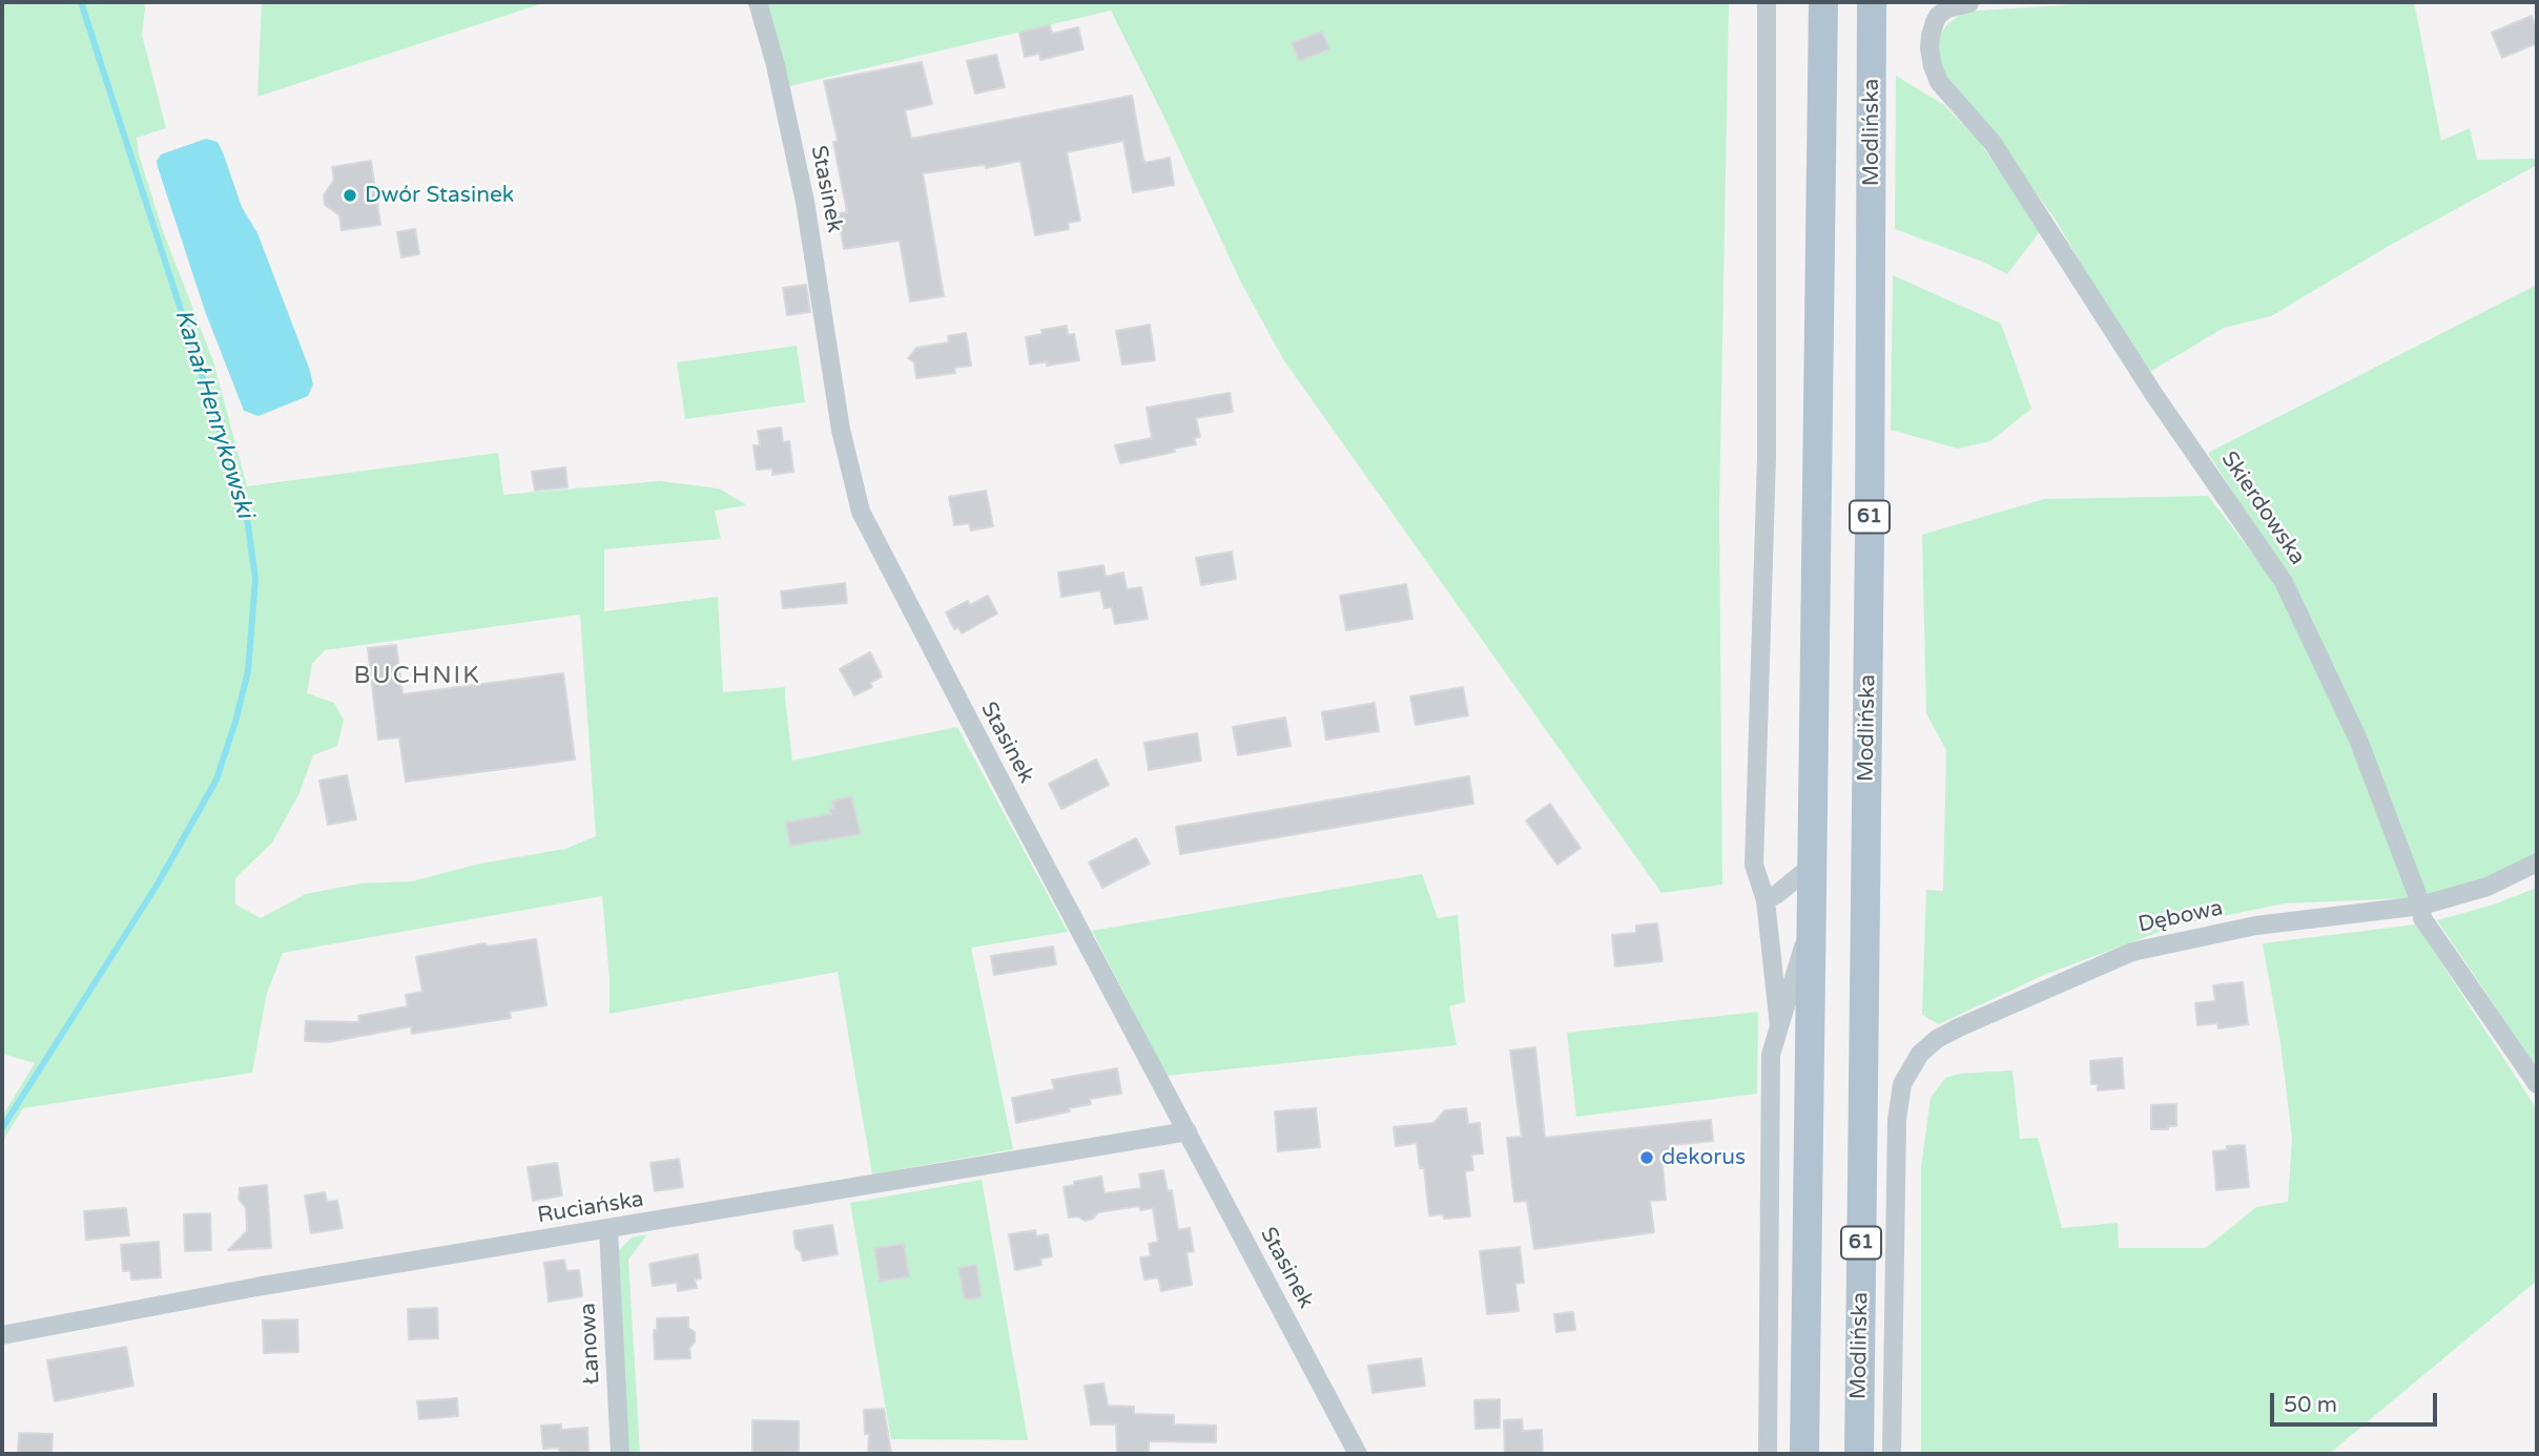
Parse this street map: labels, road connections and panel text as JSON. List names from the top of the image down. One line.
{"streets":{"main road":["Modlińska","61"],"street":["Stasinek","Skierdowska","Dębowa","Ruciańska","Łanowa"]},"crossings":[["Modlińska","Dębowa"],["Stasinek","Ruciańska"],["Skierdowska","Dębowa"],["Ruciańska","Łanowa"]],"districts":["BUCHNIK"],"water":["Kanał Henrykowski"],"places":["Dwór Stasinek","dekorus"],"scale_bar":"50 m"}
